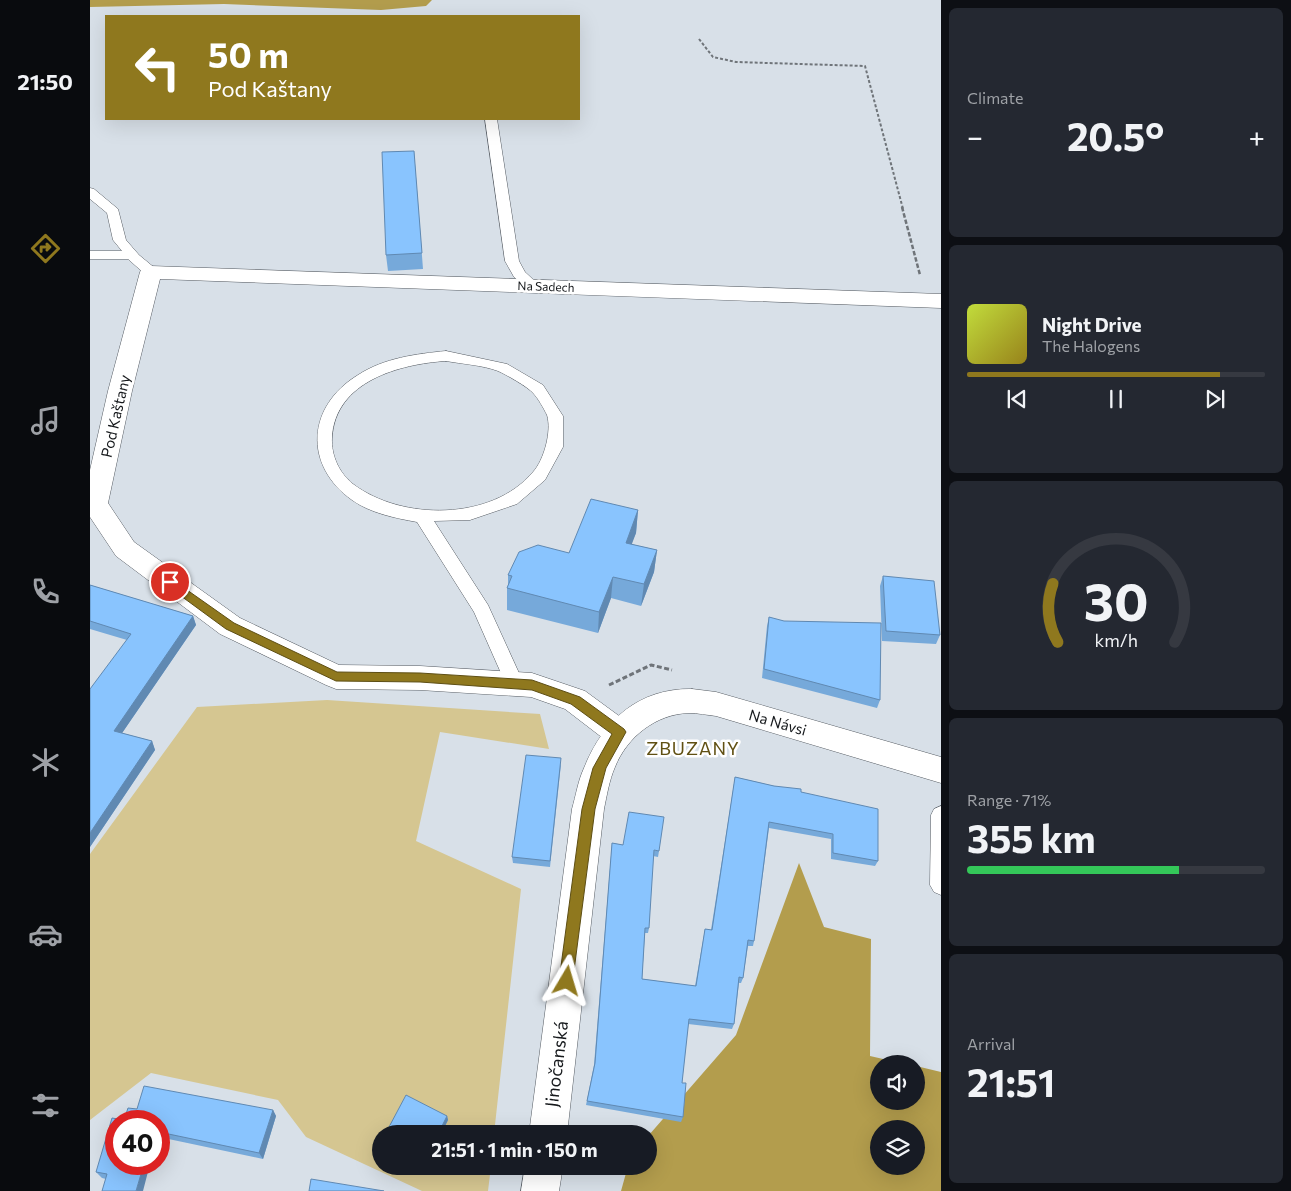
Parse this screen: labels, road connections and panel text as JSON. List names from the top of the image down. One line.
{"streets":{"street":["Na Sadech","Pod Kaštany","Na Návsi","Jinočanská"]},"crossings":[["Na Sadech","Pod Kaštany"],["Pod Kaštany","Na Návsi"],["Pod Kaštany","Jinočanská"],["Na Návsi","Jinočanská"]],"districts":["ZBUZANY"],"page":{"tabs":"21:50","tile":["Climate",["Range · 71%","355 km"],["Arrival","21:51"]],"turn":["50 m","Pod Kaštany"],"heat":["−","20.5°","+"],"song":["Night Drive","The Halogens"],"limit":"40","trip":"21:51 · 1 min · 150 m","gauge":["30","km/h"]}}
